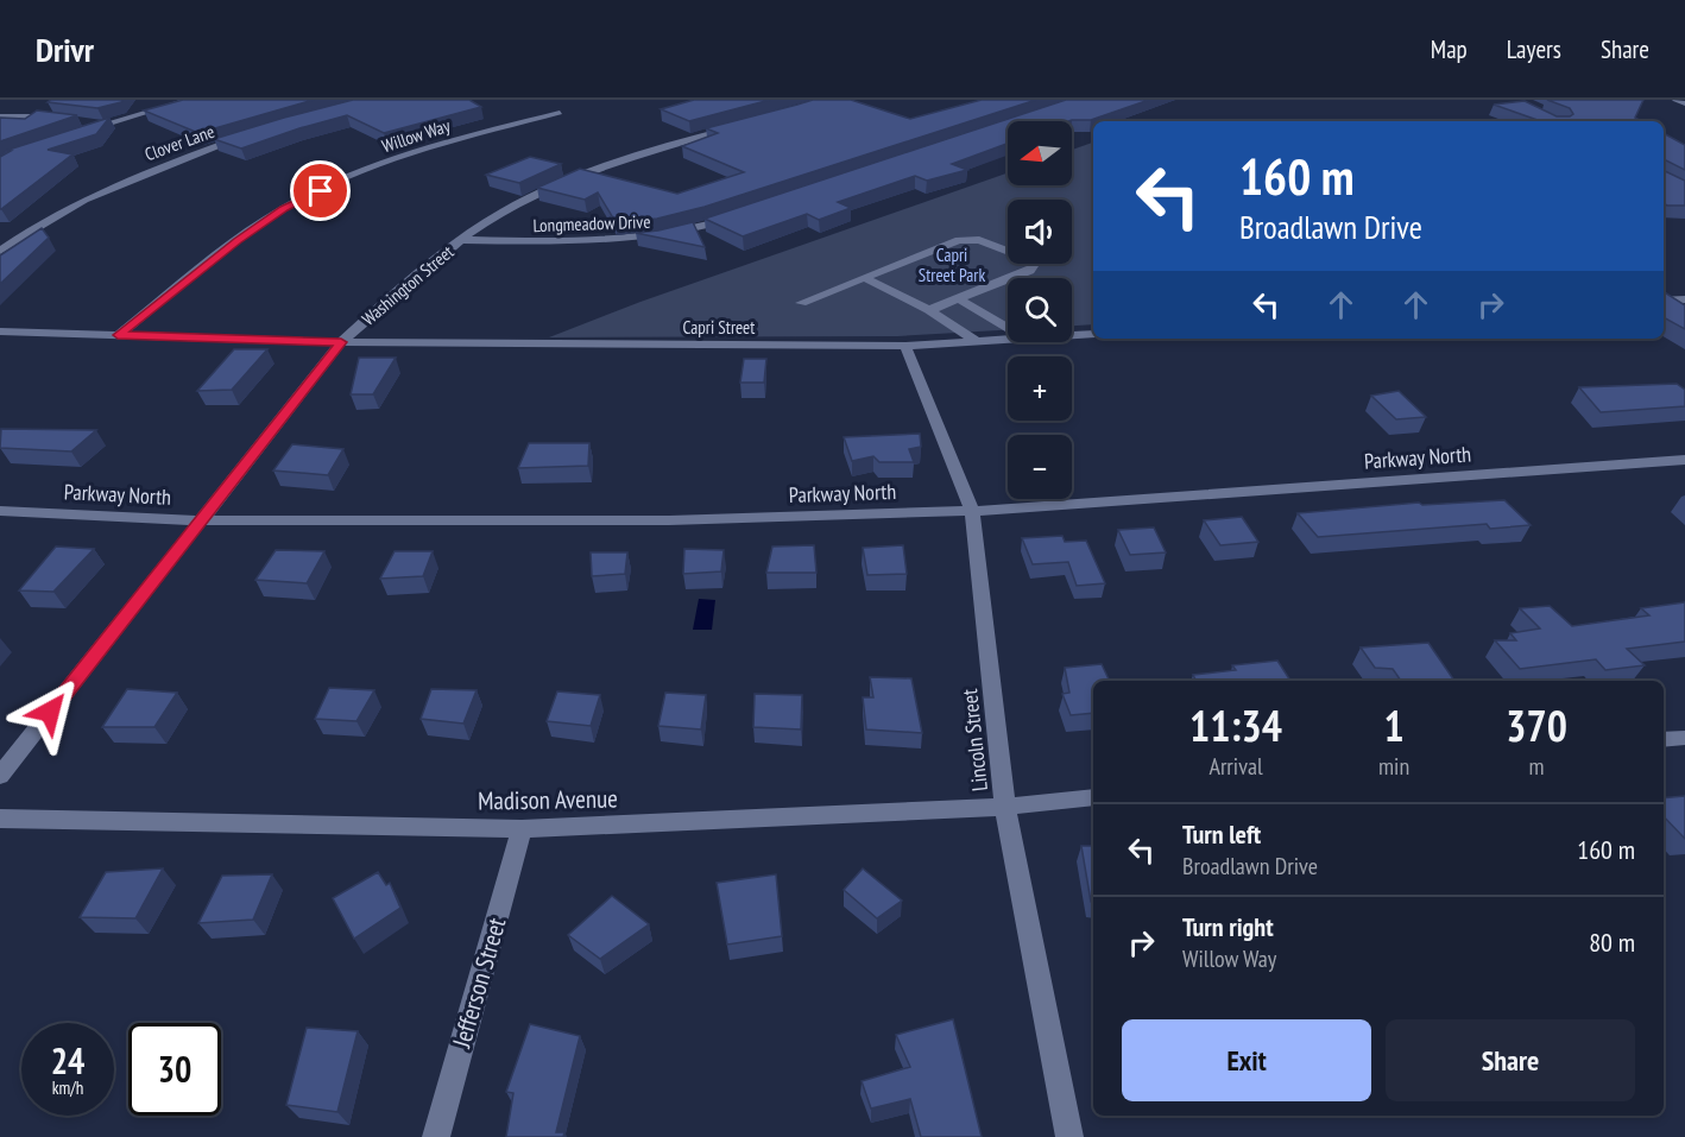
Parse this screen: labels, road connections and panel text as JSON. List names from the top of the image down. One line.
{"streets":{"street":["Willow Way","Clover Lane","Longmeadow Drive","Washington Street","Capri Street","Parkway North","Lincoln Street","Madison Avenue","Jefferson Street"]},"crossings":[["Willow Way","Capri Street"],["Longmeadow Drive","Washington Street"],["Washington Street","Capri Street"],["Washington Street","Parkway North"],["Capri Street","Lincoln Street"],["Parkway North","Lincoln Street"],["Lincoln Street","Madison Avenue"],["Madison Avenue","Jefferson Street"]],"parks":["Capri Street Park"],"north":"left","page":{"header":"Drivr","nav":["Map","Layers","Share"],"map_buttons":["+","−"],"turn":["160 m","Broadlawn Drive"],"eta":["11:34","Arrival","1","min","370","m"],"list":[{"name":"Turn left","note":"Broadlawn Drive","value":"160 m"},{"name":"Turn right","note":"Willow Way","value":"80 m"}],"buttons":["Exit","Share"],"speed":"24 km/h","limit":"30"}}
